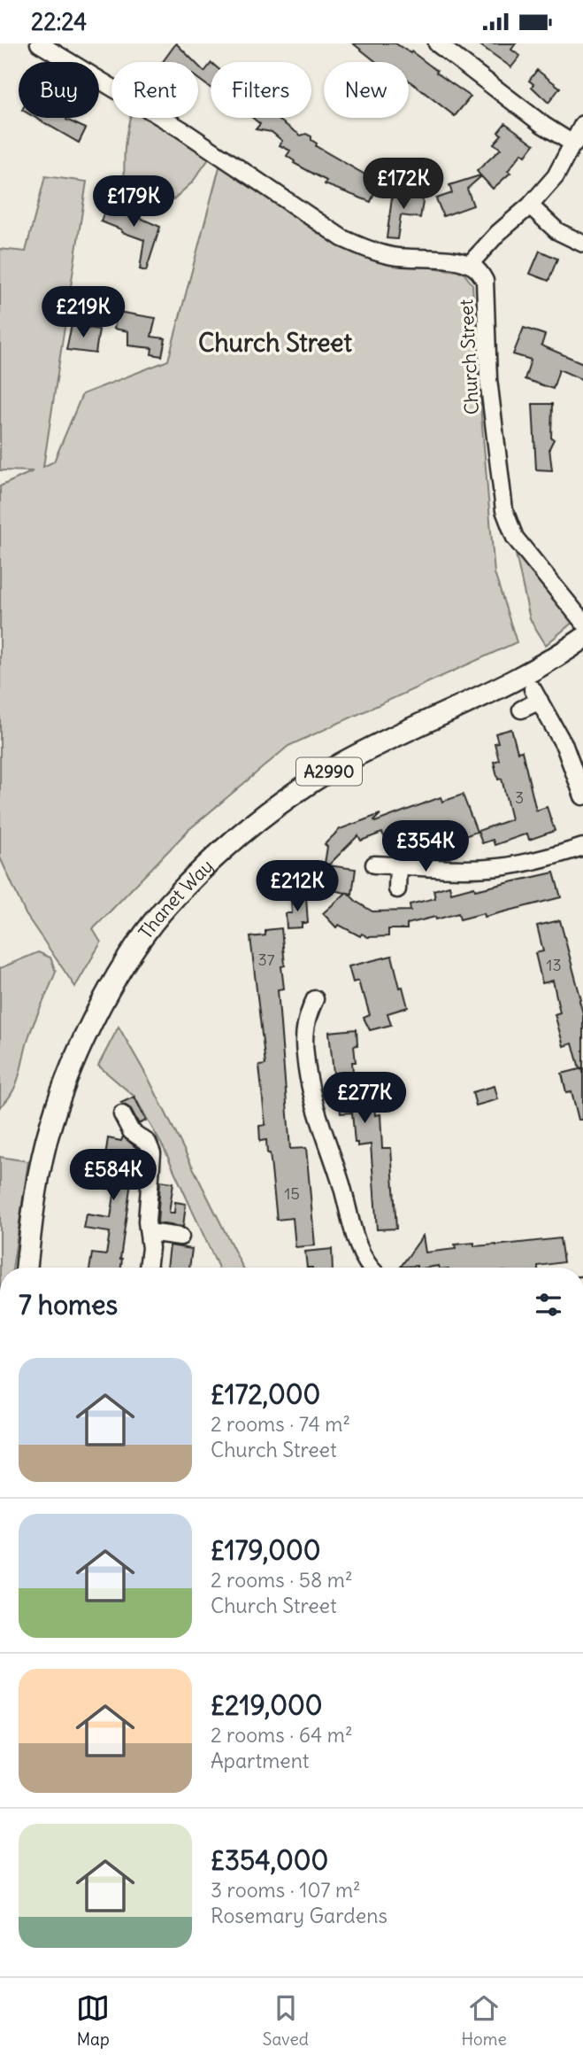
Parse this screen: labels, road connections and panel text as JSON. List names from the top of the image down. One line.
{"streets":{"main road":["A2990","Thanet Way"],"street":["Church Street"]},"districts":["Church Street"],"house_numbers":["3","37","13","15"],"page":{"status":"22:24","chip":["Buy","Rent","Filters","New"],"price":["£172K","£179K","£219K","£354K","£212K","£277K","£584K"],"heading":"7 homes","list":[{"name":"£172,000","note":"2 rooms · 74 m² · Church Street"},{"name":"£179,000","note":"2 rooms · 58 m² · Church Street"},{"name":"£219,000","note":"2 rooms · 64 m² · Apartment"},{"name":"£354,000","note":"3 rooms · 107 m² · Rosemary Gardens"}],"tabs":["Map","Saved","Home"]}}
